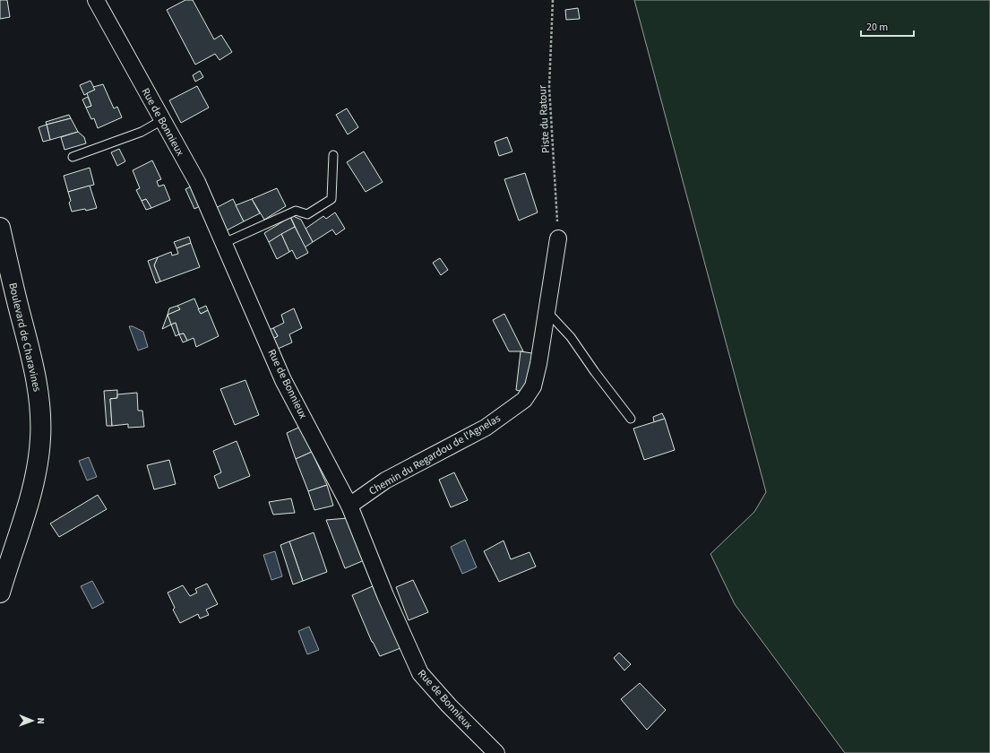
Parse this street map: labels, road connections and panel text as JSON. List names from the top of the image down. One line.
{"streets":{"main road":["Boulevard de Charavines"],"street":["Rue de Bonnieux","Chemin du Regardou de l'Agnelas"],"path":["Piste du Ratour"]},"crossings":[["Piste du Ratour","Chemin du Regardou de l'Agnelas"],["Rue de Bonnieux","Chemin du Regardou de l'Agnelas"]],"scale_bar":"20 m","north":"right"}
